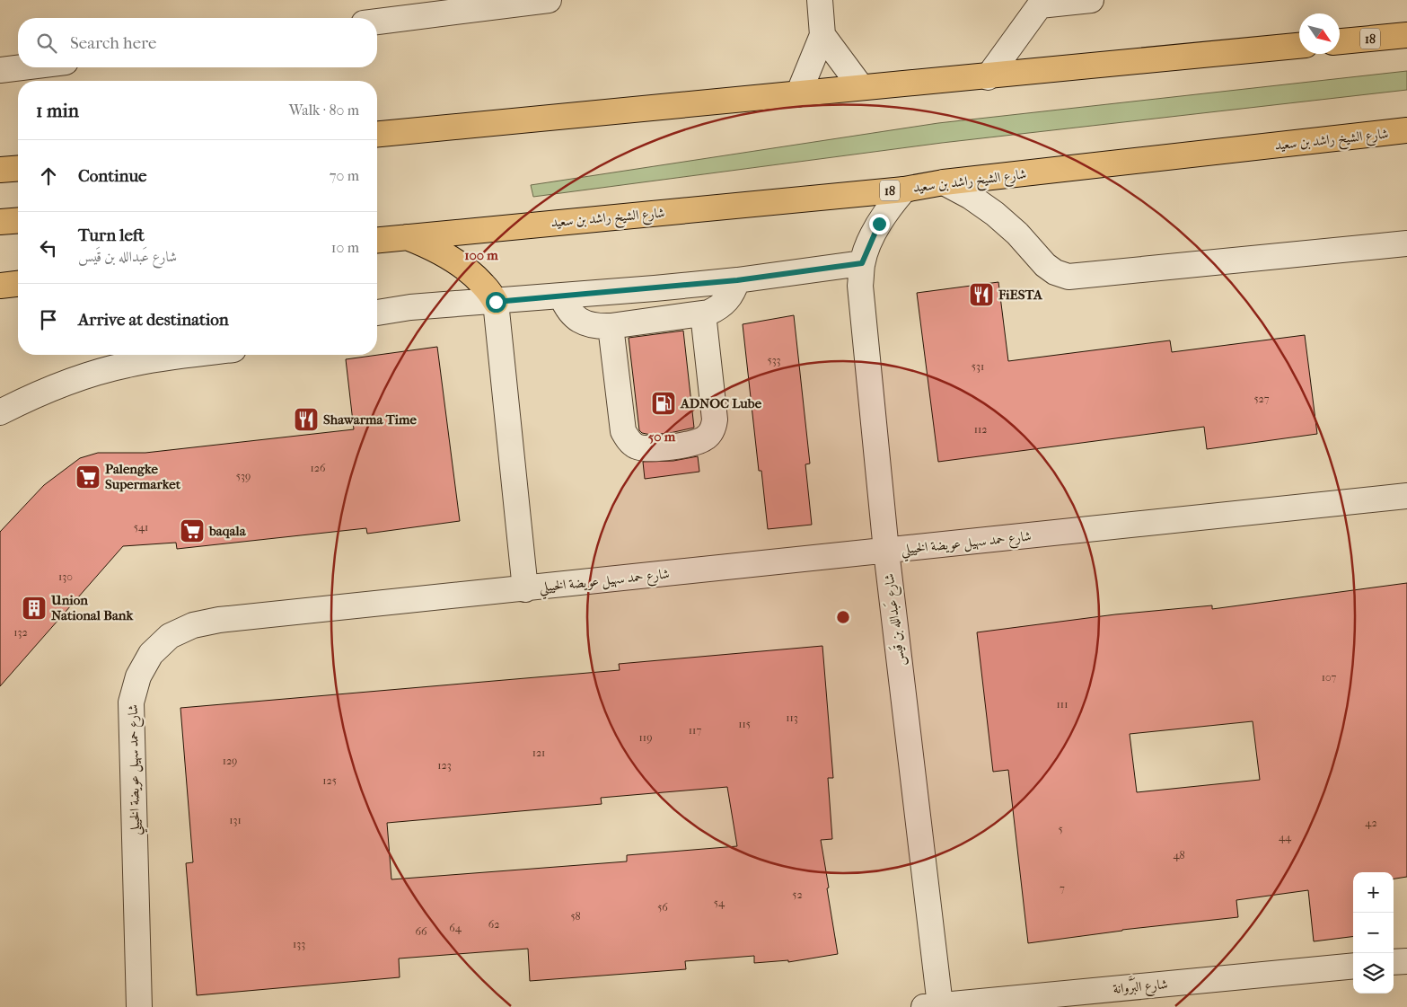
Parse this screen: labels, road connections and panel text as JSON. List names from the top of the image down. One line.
{"streets":{"main road":["18","شارع الشيخ راشد بن سعيد"],"street":["شارع حمد سهيل عويضة الخييلي","شارع عَبدالله بن قَيس","شارع البَرَّوانة"]},"crossings":[["شارع الشيخ راشد بن سعيد","شارع عَبدالله بن قَيس"],["شارع حمد سهيل عويضة الخييلي","شارع عَبدالله بن قَيس"],["شارع عَبدالله بن قَيس","شارع البَرَّوانة"]],"places":{"restaurant":["FiESTA","Shawarma Time"],"fuel station":["ADNOC Lube"],"supermarket":["Palengke Supermarket","baqala"],"building":["Union National Bank"]},"house_numbers":["533","531","527","112","126","539","541","130","132","107","111","113","115","117","119","121","129","123","125","131","42","5","44","48","7","52","54","56","58","62","64","66","133"],"north":"bottom right","page":{"search":"Search here","heading":["1 min","Walk · 80 m"],"list":[["Continue","70 m"],["Turn left","شارع عَبدالله بن قَيس","10 m"],"Arrive at destination"],"map_buttons":["+","−"]},"rings":["100 m","50 m"]}
